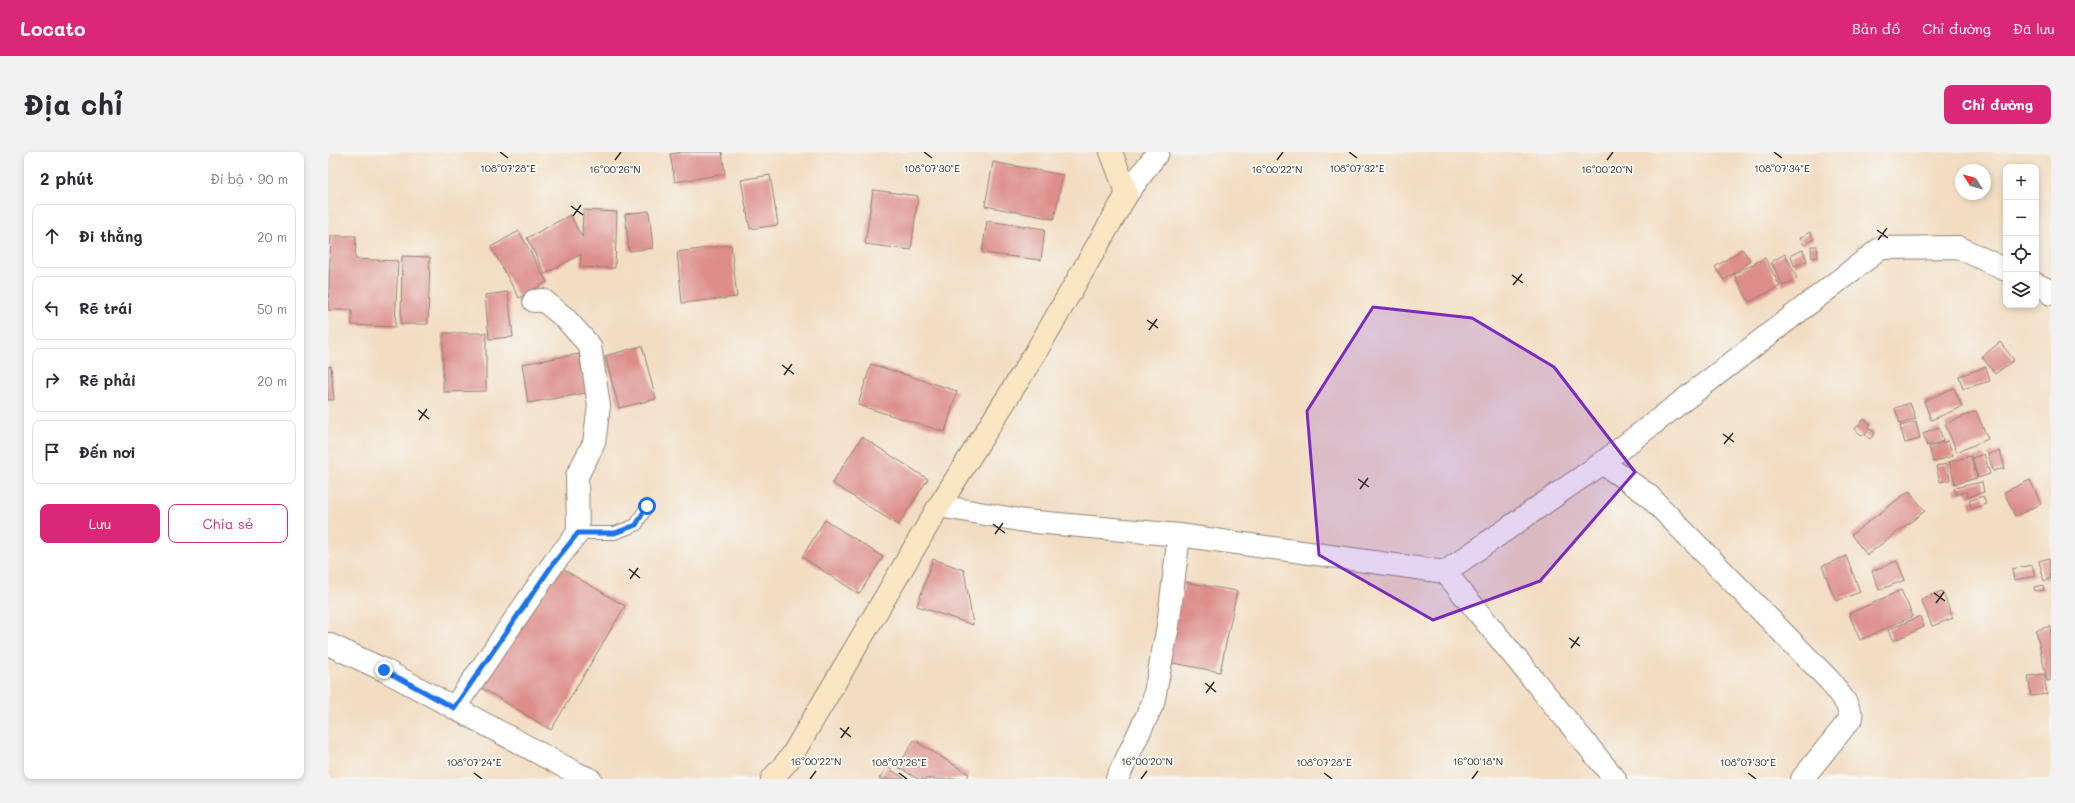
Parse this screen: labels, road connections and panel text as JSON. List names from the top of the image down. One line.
{"north":"top left","page":{"header":"Locato","nav":["Bản đồ","Chỉ đường","Đã lưu"],"buttons":["Chỉ đường",["Lưu","Chia sẻ"]],"title":"Địa chỉ","heading":["2 phút","Đi bộ · 90 m"],"map_buttons":["+","−"],"list":[["Đi thẳng","20 m"],["Rẽ trái","50 m"],["Rẽ phải","20 m"],"Đến nơi"]},"coordinates":["108°07'28\"E","108°07'30\"E","108°07'32\"E","108°07'34\"E","16°00'26\"N","16°00'22\"N","16°00'20\"N","16°00'18\"N","108°07'24\"E","108°07'26\"E"]}
